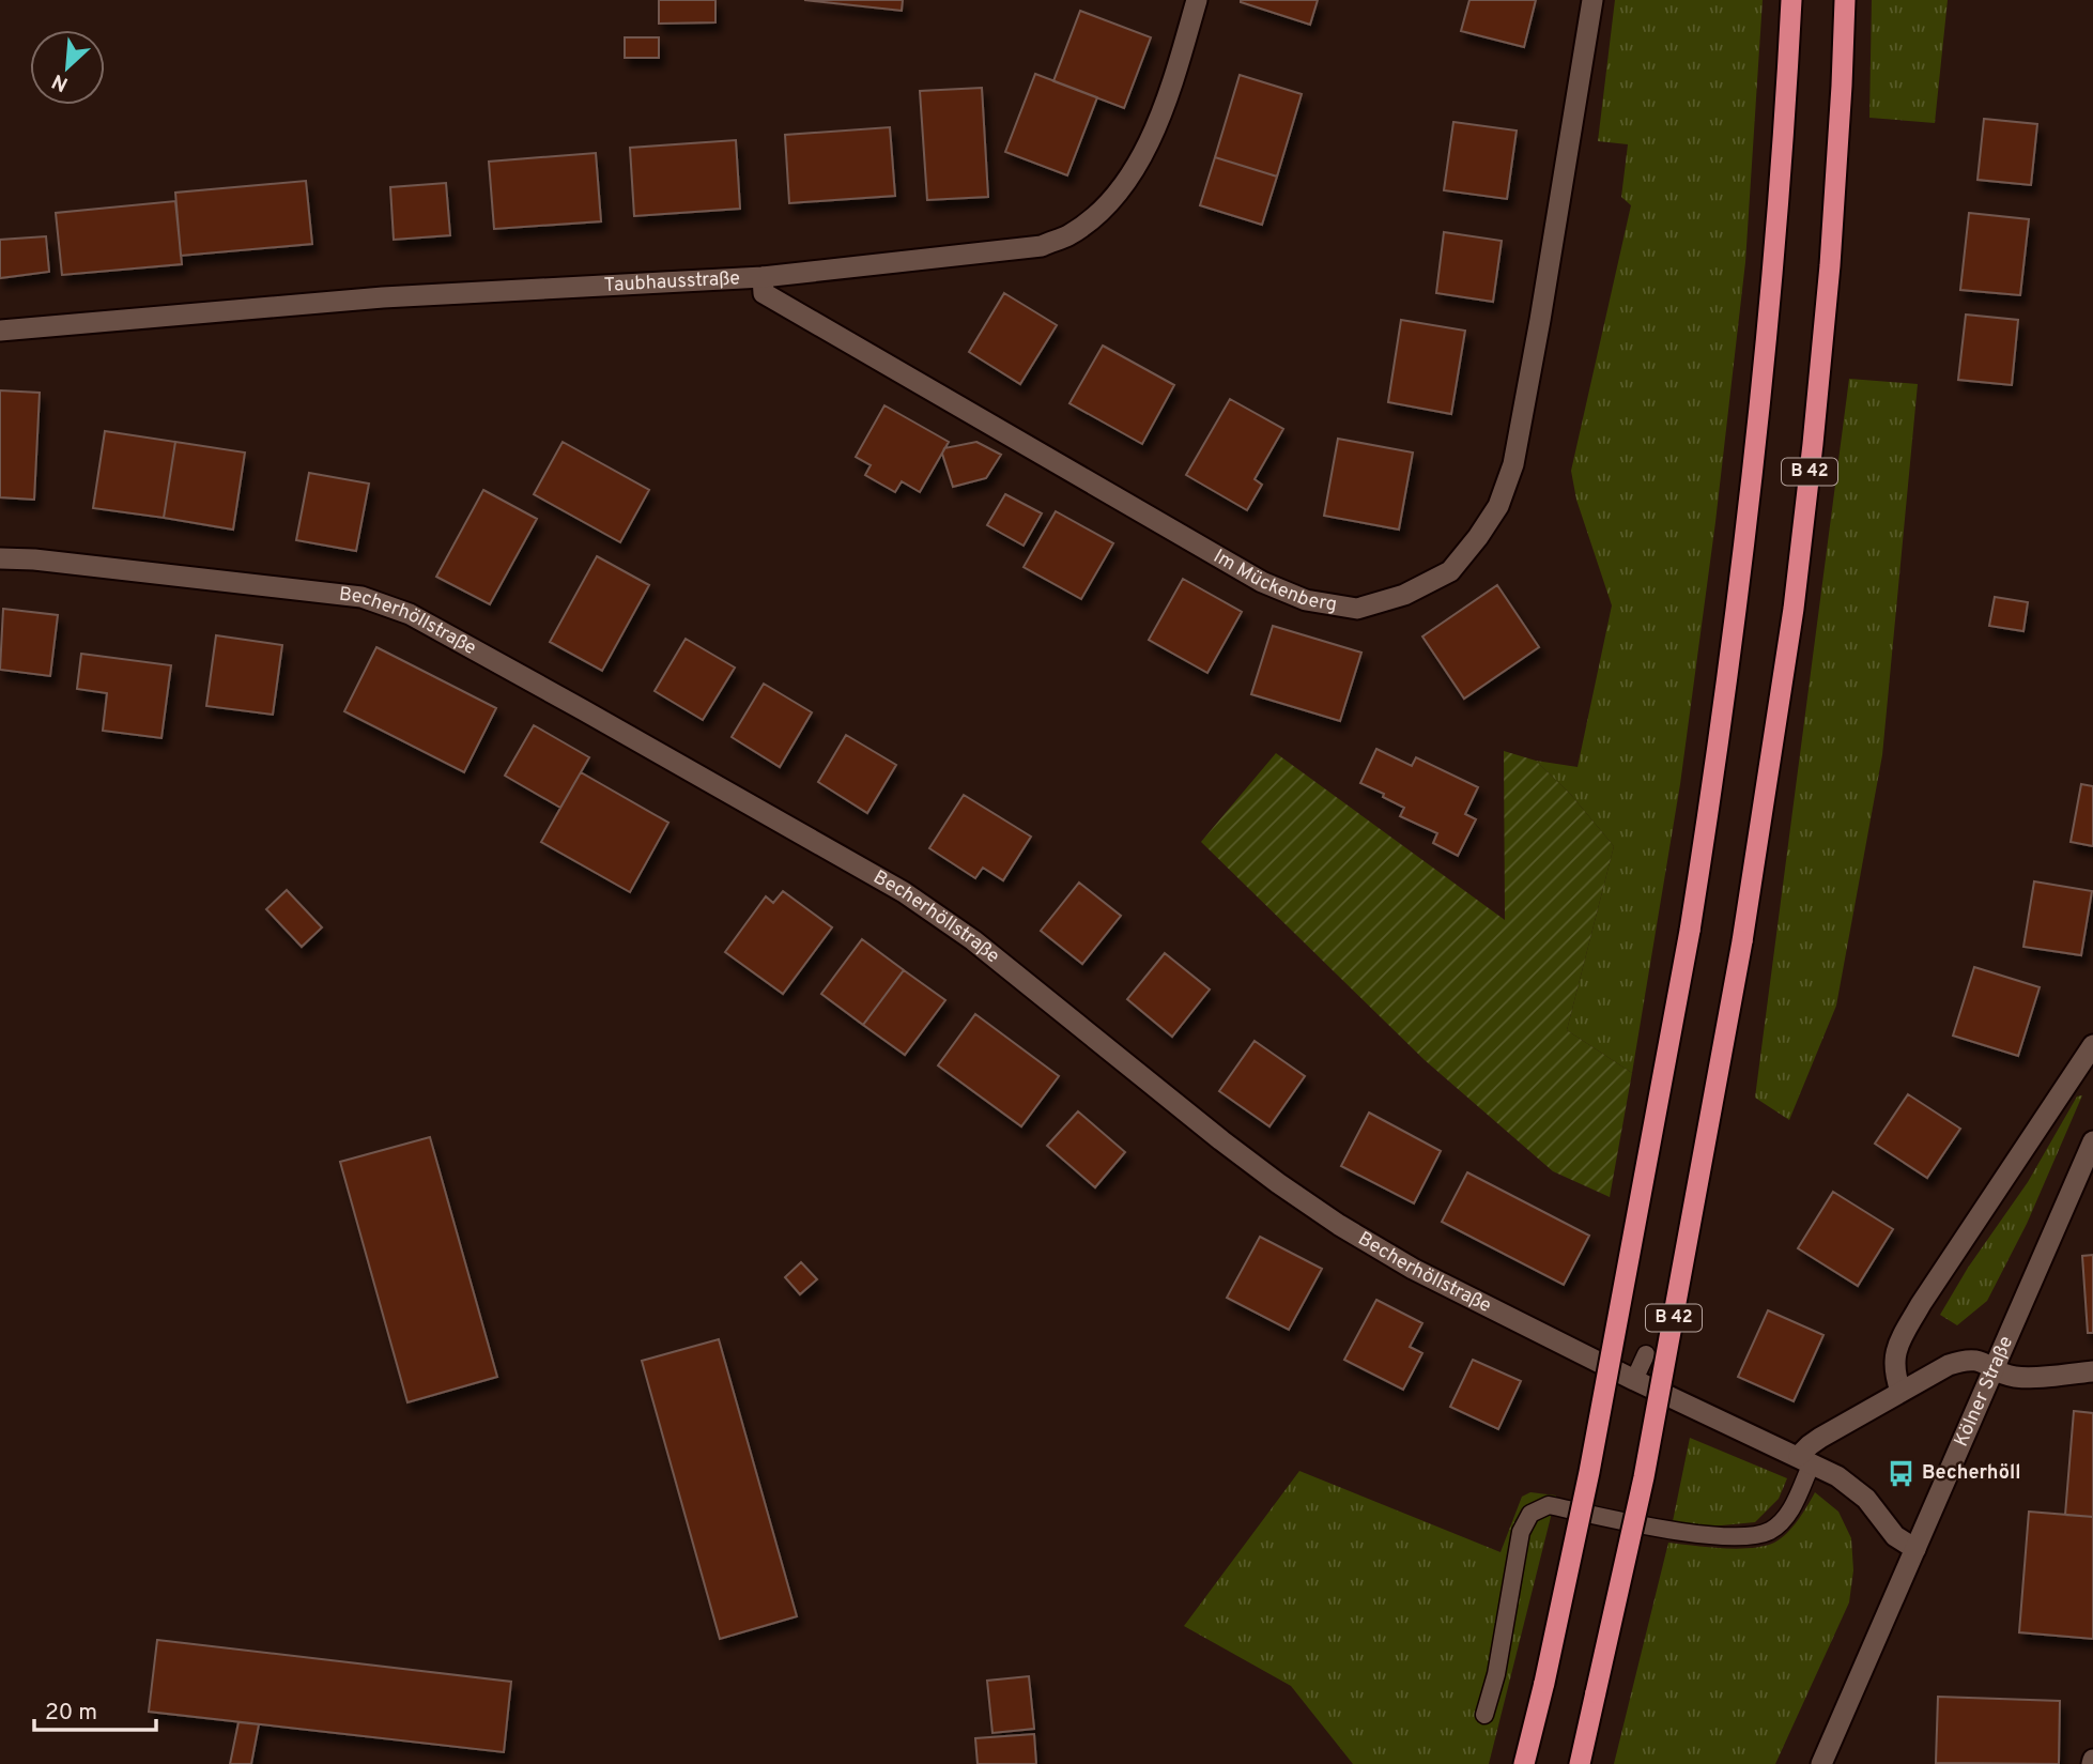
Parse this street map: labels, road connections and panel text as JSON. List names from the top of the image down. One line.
{"streets":{"highway":["B 42"],"street":["Taubhausstraße","Im Mückenberg","Becherhöllstraße","Kölner Straße"]},"crossings":[["Taubhausstraße","Im Mückenberg"],["Becherhöllstraße","Kölner Straße"]],"places":{"bus stop":["Becherhöll"]},"scale_bar":"20 m","north":"bottom left"}
